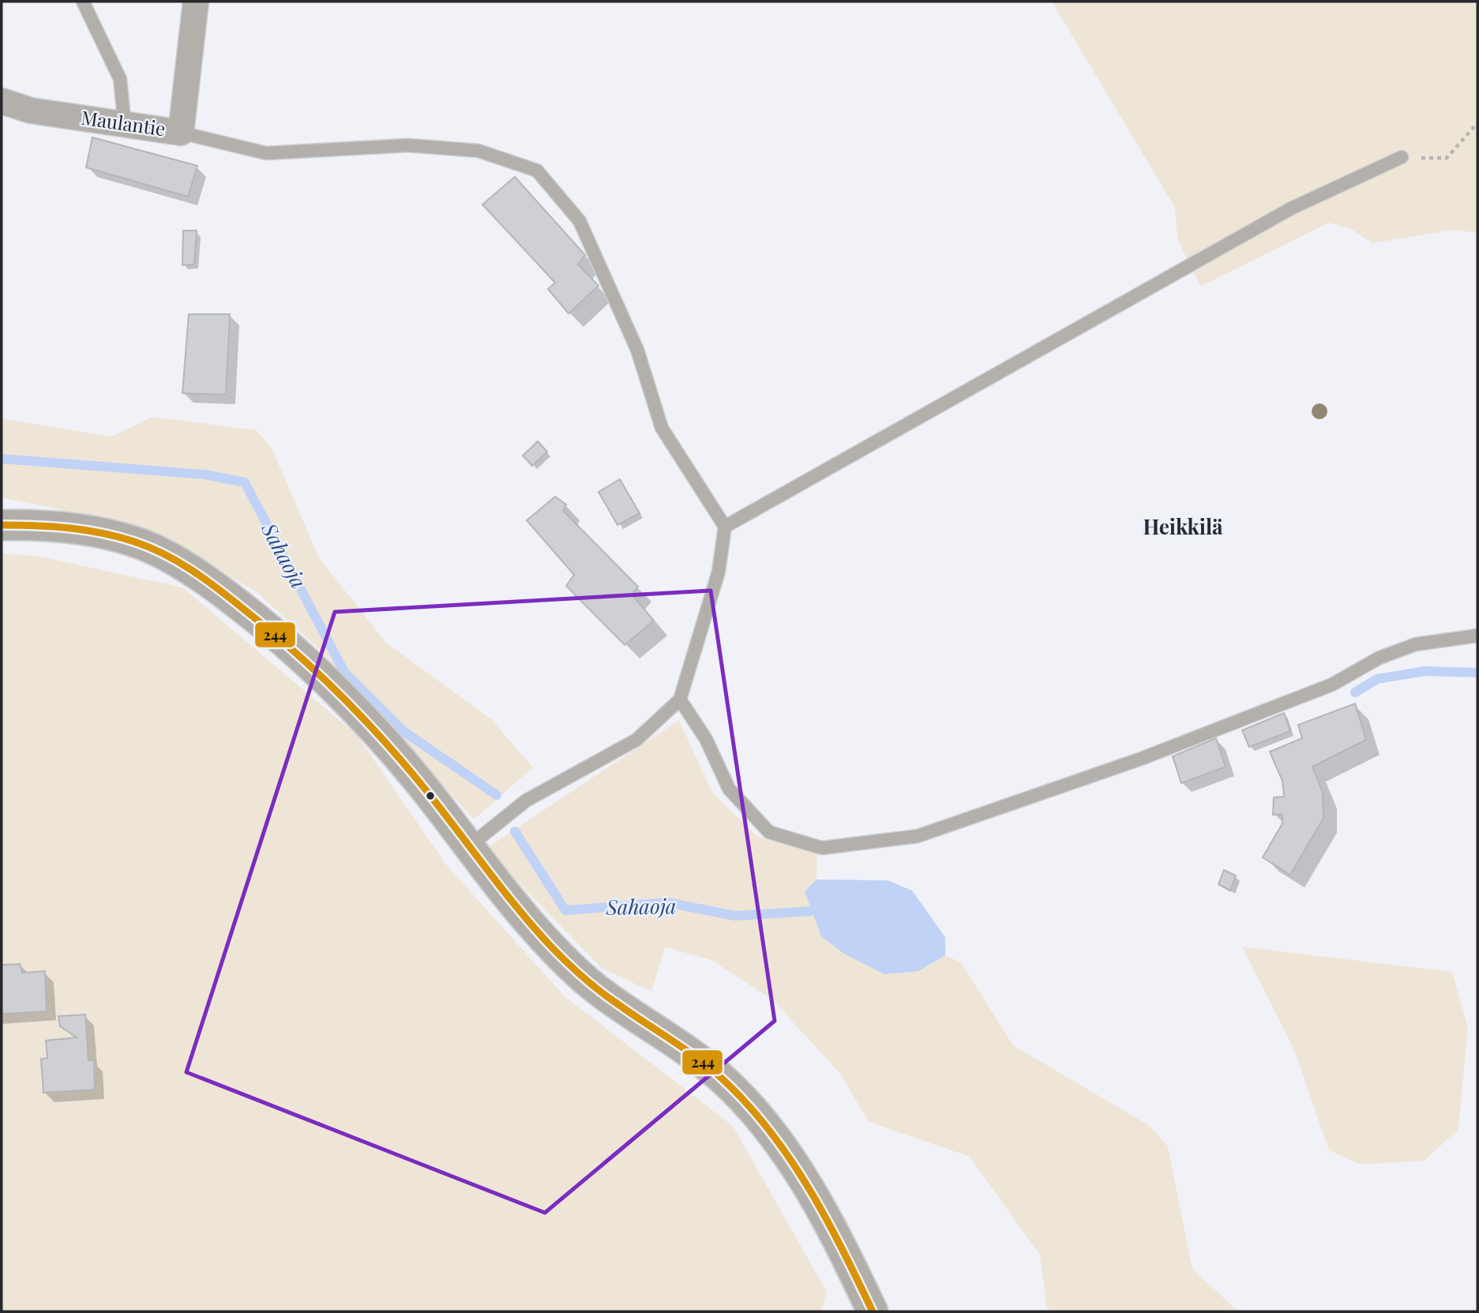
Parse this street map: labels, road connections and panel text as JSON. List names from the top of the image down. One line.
{"streets":{"street":["Maulantie"]},"districts":["Heikkilä"],"water":["Sahaoja"],"lines":["transit line 244"]}
